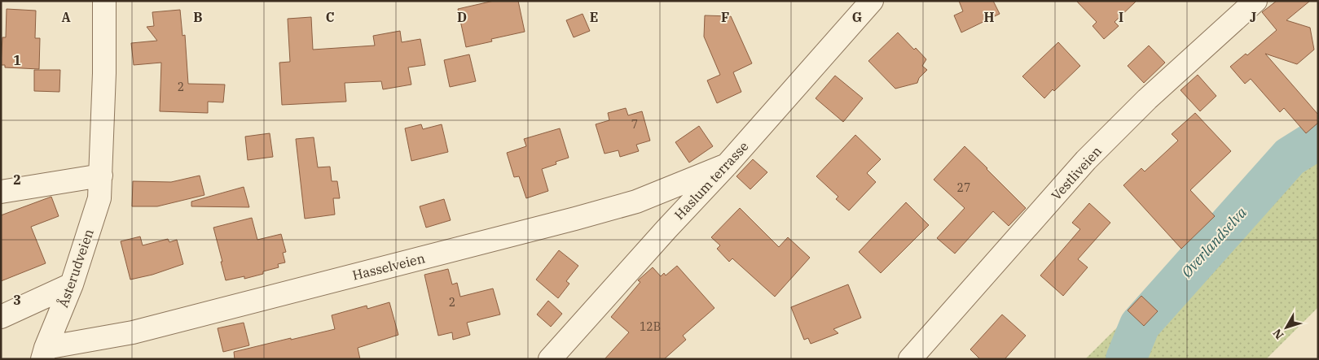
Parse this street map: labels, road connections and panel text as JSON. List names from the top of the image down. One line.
{"streets":{"street":["Vestliveien","Haslum terrasse","Hasselveien","Åsterudveien"]},"crossings":[["Haslum terrasse","Hasselveien"],["Hasselveien","Åsterudveien"]],"water":["Øverlandselva"],"house_numbers":["2","7","27","2","12B"],"north":"bottom left","grid":{"columns":["A","B","C","D","E","F","G","H","I","J"],"rows":["1","2","3"]}}
